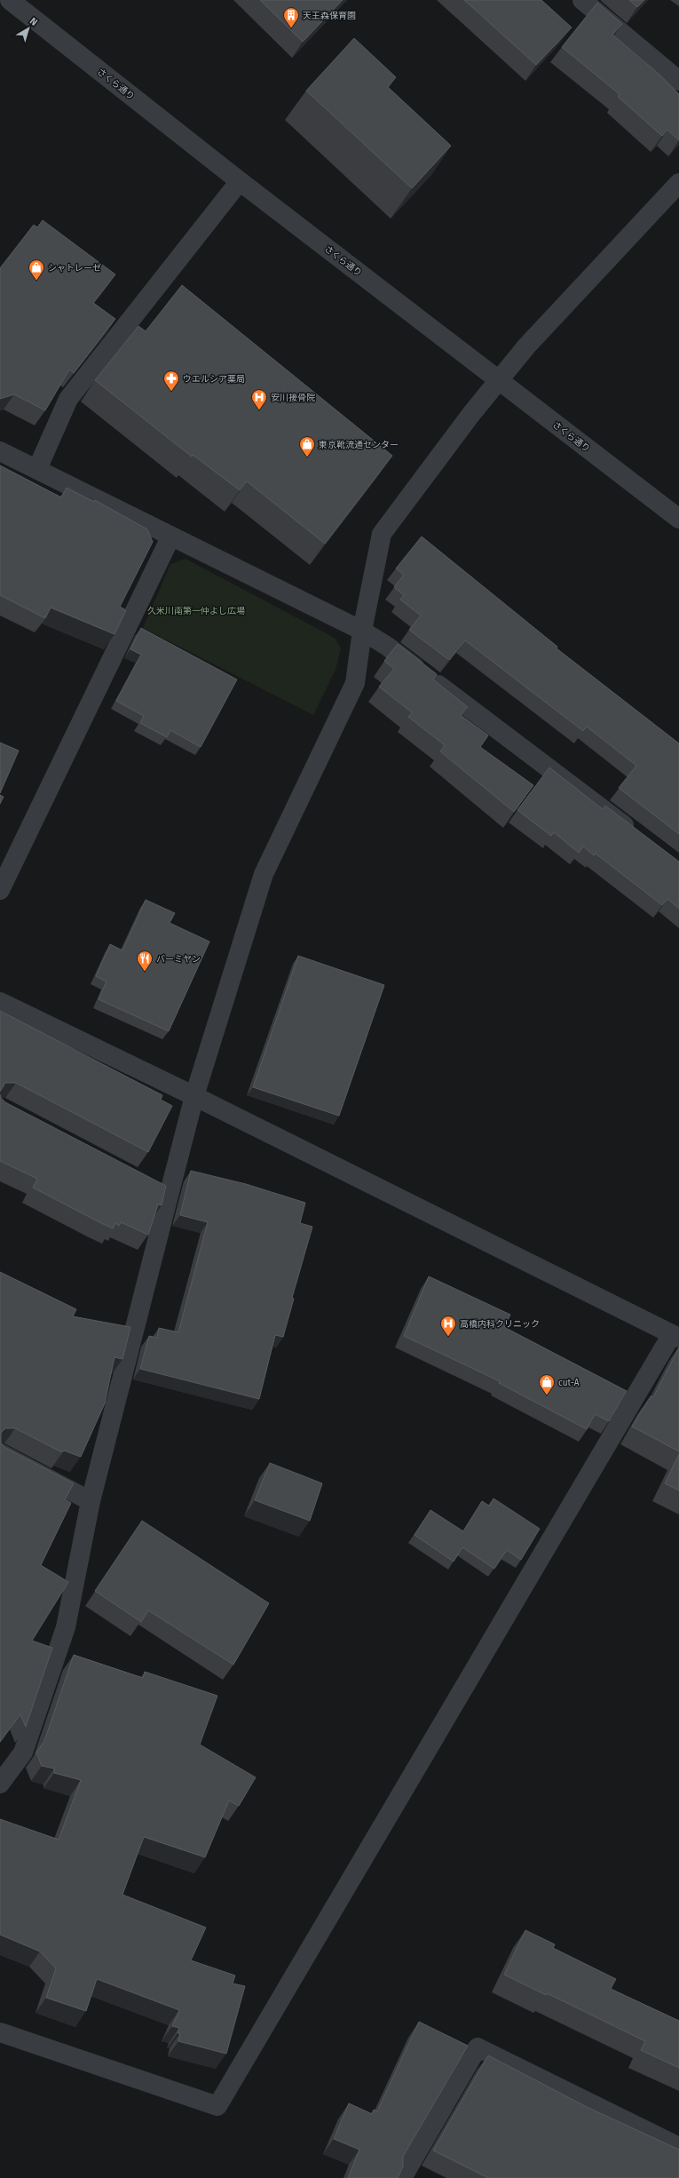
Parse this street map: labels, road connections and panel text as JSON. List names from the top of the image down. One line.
{"streets":{"street":["さくら通り"]},"parks":["久米川南第一仲よし広場"],"places":{"building":["天王森保育園"],"shop":["シャトレーゼ","東京靴流通センター","cut-A"],"pharmacy":["ウエルシア薬局"],"hospital":["安川接骨院","高橋内科クリニック"],"restaurant":["バーミヤン"]},"north":"top right"}
